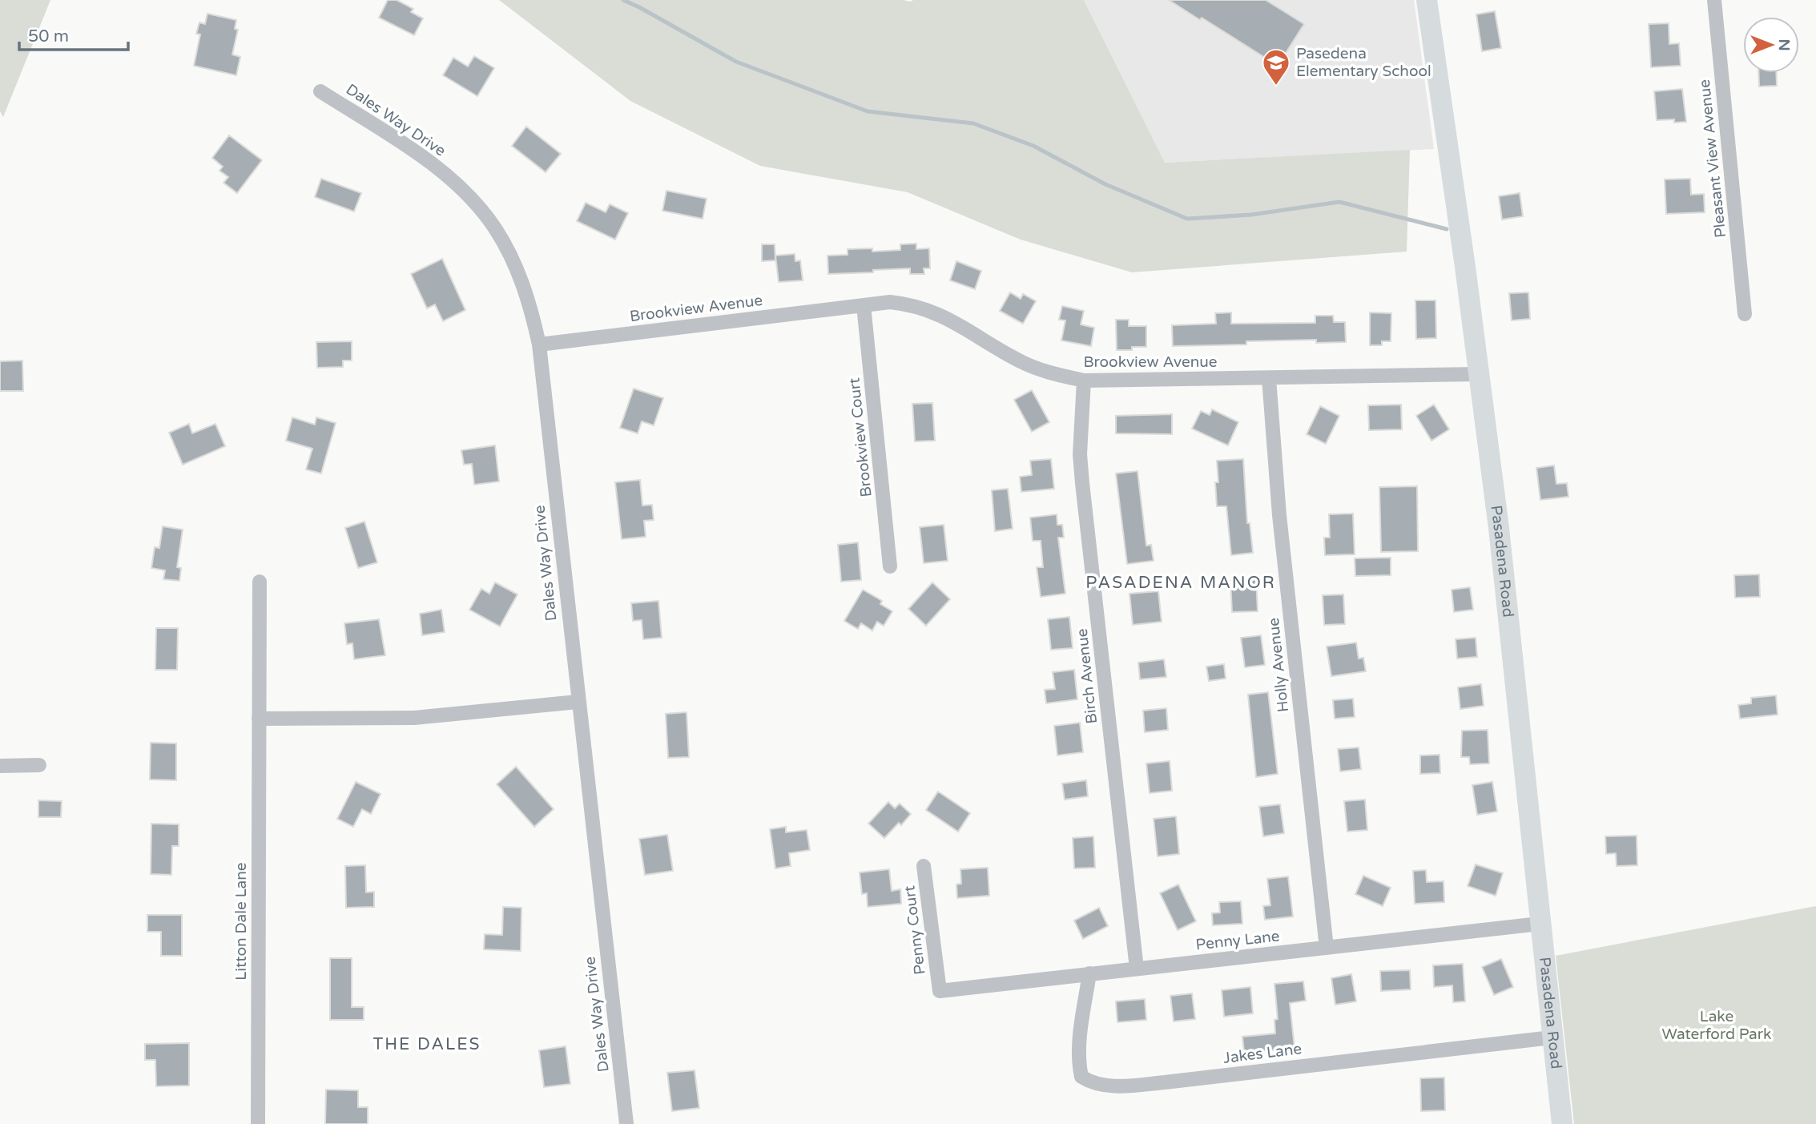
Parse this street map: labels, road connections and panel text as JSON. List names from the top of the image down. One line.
{"streets":{"main road":["Pasadena Road"],"street":["Dales Way Drive","Pleasant View Avenue","Brookview Avenue","Brookview Court","Holly Avenue","Birch Avenue","Litton Dale Lane","Penny Court","Penny Lane","Jakes Lane"]},"crossings":[["Dales Way Drive","Brookview Avenue"],["Brookview Avenue","Brookview Court"],["Brookview Avenue","Pasadena Road"],["Brookview Avenue","Holly Avenue"],["Brookview Avenue","Birch Avenue"],["Pasadena Road","Penny Lane"],["Pasadena Road","Jakes Lane"],["Holly Avenue","Penny Lane"],["Birch Avenue","Penny Lane"],["Penny Court","Penny Lane"],["Penny Lane","Jakes Lane"]],"districts":["PASADENA MANOR","THE DALES"],"parks":["Lake Waterford Park"],"places":{"school or university":["Pasedena Elementary School"]},"scale_bar":"50 m","north":"right"}
